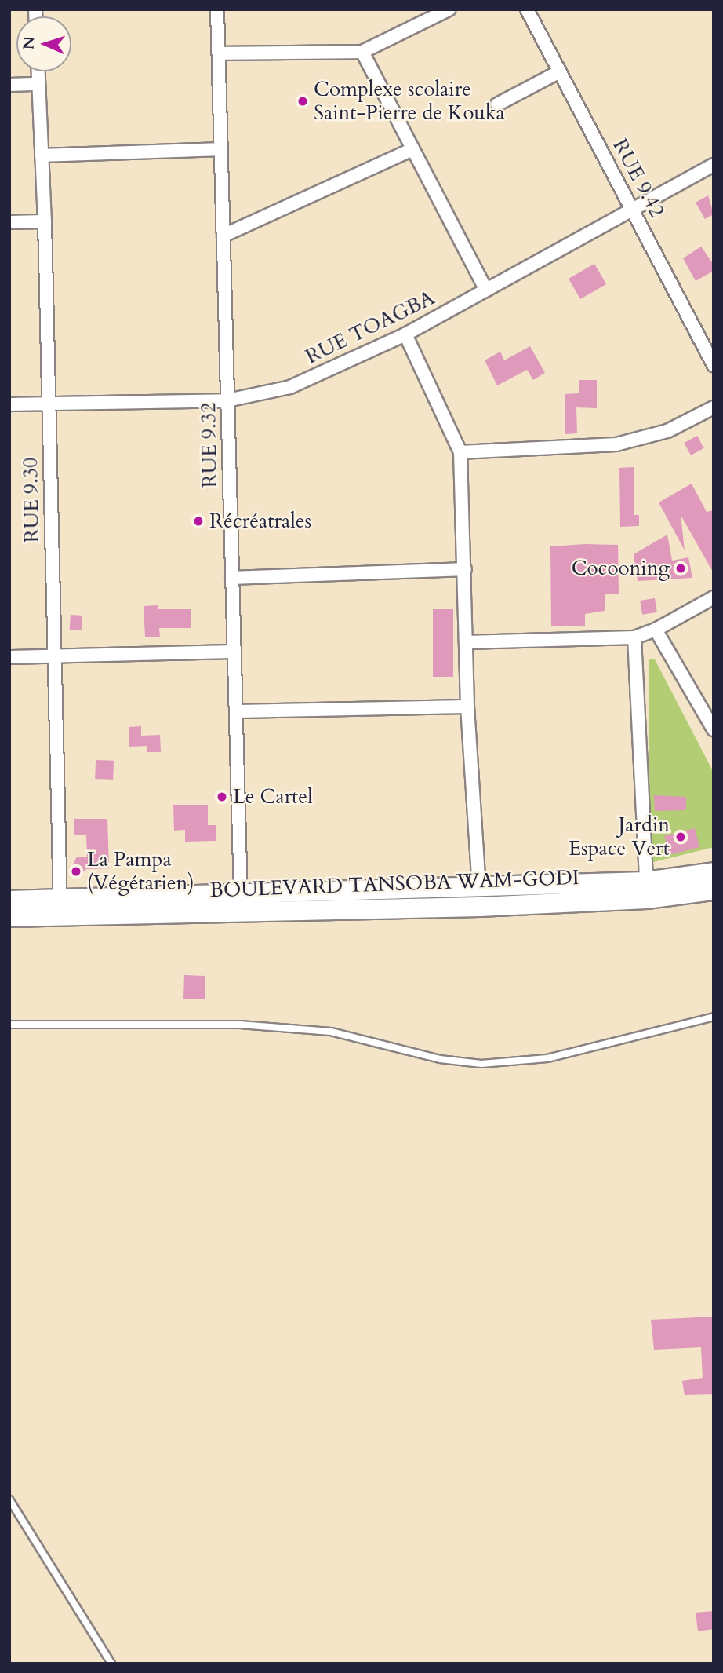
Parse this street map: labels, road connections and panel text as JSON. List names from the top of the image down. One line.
{"streets":{"main road":["BOULEVARD TANSOBA WAM-GODI"],"street":["RUE 9.42","RUE TOAGBA","RUE 9.32","RUE 9.30"]},"crossings":[["RUE 9.42","RUE TOAGBA"],["RUE TOAGBA","RUE 9.32"],["RUE TOAGBA","RUE 9.30"],["RUE 9.32","BOULEVARD TANSOBA WAM-GODI"],["RUE 9.30","BOULEVARD TANSOBA WAM-GODI"]],"places":["Complexe scolaire Saint-Pierre de Kouka","Récréatrales","Cocooning","Le Cartel","Jardin Espace Vert","La Pampa (Végétarien)"],"north":"left"}
